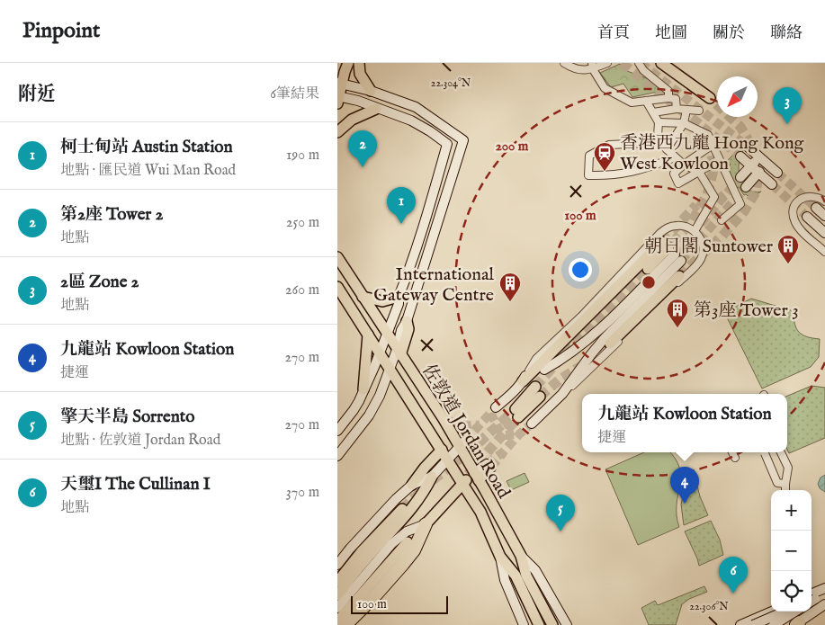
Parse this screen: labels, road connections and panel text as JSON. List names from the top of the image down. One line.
{"streets":{"main road":["佐敦道 Jordan Road"]},"places":{"station":["香港西九龍 Hong Kong West Kowloon"],"building":["朝日閣 Suntower","International Gateway Centre","第3座 Tower 3"]},"scale_bar":"100 m","north":"bottom left","page":{"header":"Pinpoint","nav":["首頁","地圖","關於","聯絡"],"heading":["附近","6筆結果"],"pins":["3","2","1","4","5","6"],"list":[{"mark":"1","name":"柯士甸站 Austin Station","note":"地點 · 匯民道 Wui Man Road","value":"190 m"},{"mark":"2","name":"第2座 Tower 2","note":"地點","value":"250 m"},{"mark":"3","name":"2區 Zone 2","note":"地點","value":"260 m"},{"mark":"4","name":"九龍站 Kowloon Station","note":"捷運","value":"270 m"},{"mark":"5","name":"擎天半島 Sorrento","note":"地點 · 佐敦道 Jordan Road","value":"270 m"},{"mark":"6","name":"天璽I The Cullinan I","note":"地點","value":"370 m"}],"popup":["九龍站 Kowloon Station","捷運"],"map_buttons":["+","−"],"scale":"100 m"},"coordinates":["22.304°N","22.306°N"],"rings":["200 m","100 m"]}
